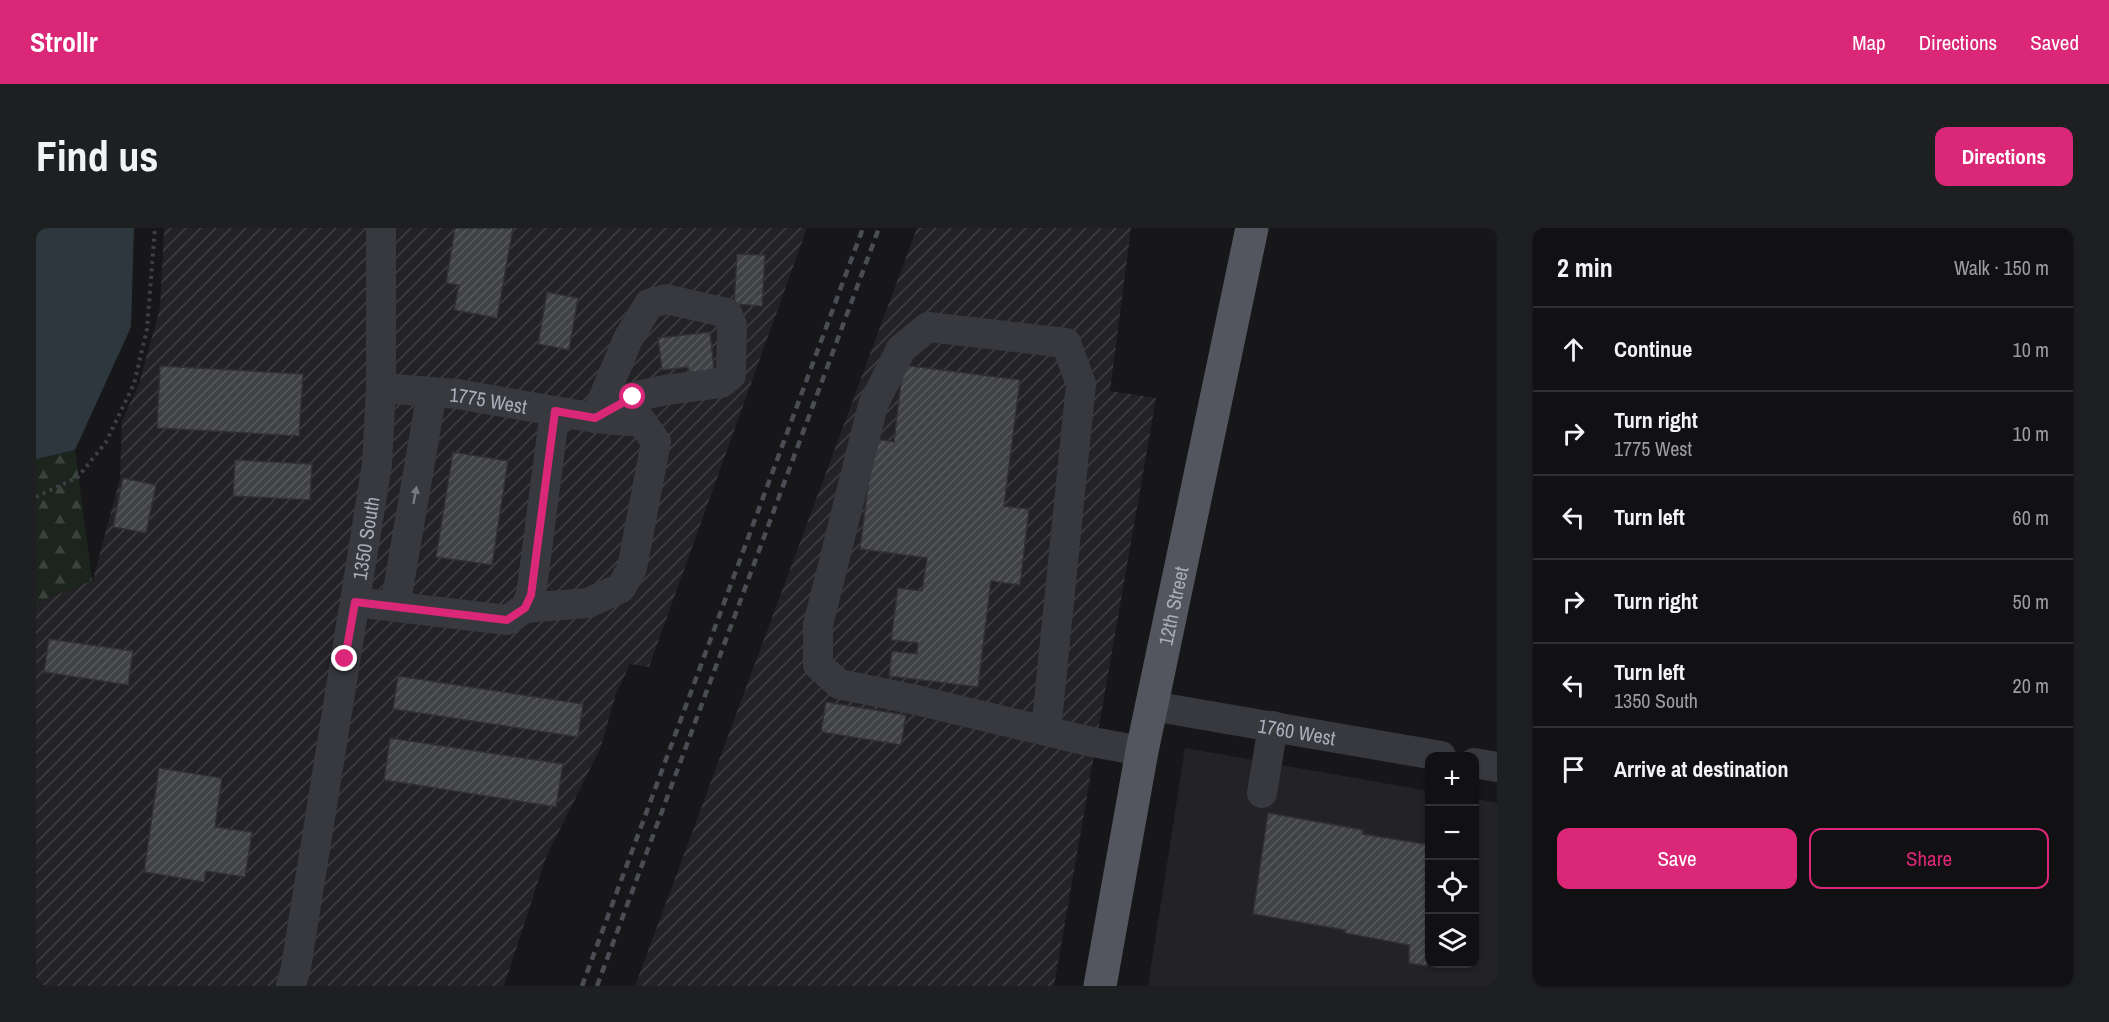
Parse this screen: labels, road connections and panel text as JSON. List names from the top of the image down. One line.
{"streets":{"main road":["12th Street"],"street":["1775 West","1350 South","1760 West"]},"crossings":[["1775 West","1350 South"],["12th Street","1760 West"]],"page":{"header":"Strollr","nav":["Map","Directions","Saved"],"buttons":["Directions",["Save","Share"]],"title":"Find us","heading":["2 min","Walk · 150 m"],"list":[["Continue","10 m"],["Turn right","1775 West","10 m"],["Turn left","60 m"],["Turn right","50 m"],["Turn left","1350 South","20 m"],"Arrive at destination"],"map_buttons":["+","−"]}}
